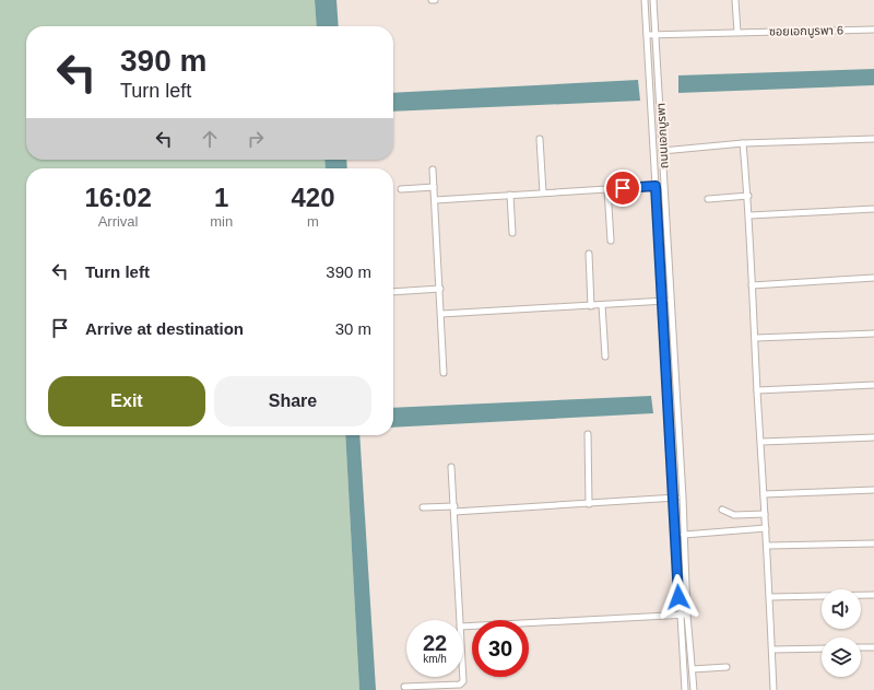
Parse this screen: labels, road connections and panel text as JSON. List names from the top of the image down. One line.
{"streets":{"street":["ซอยเอกบูรพา 6","ถนนเอกบูรพา"]},"crossings":[["ซอยเอกบูรพา 6","ถนนเอกบูรพา"]],"page":{"turn":["390 m","Turn left"],"eta":["16:02","Arrival","1","min","420","m"],"list":[{"name":"Turn left","value":"390 m"},{"name":"Arrive at destination","value":"30 m"}],"buttons":["Exit","Share"],"speed":"22 km/h","limit":"30"}}
